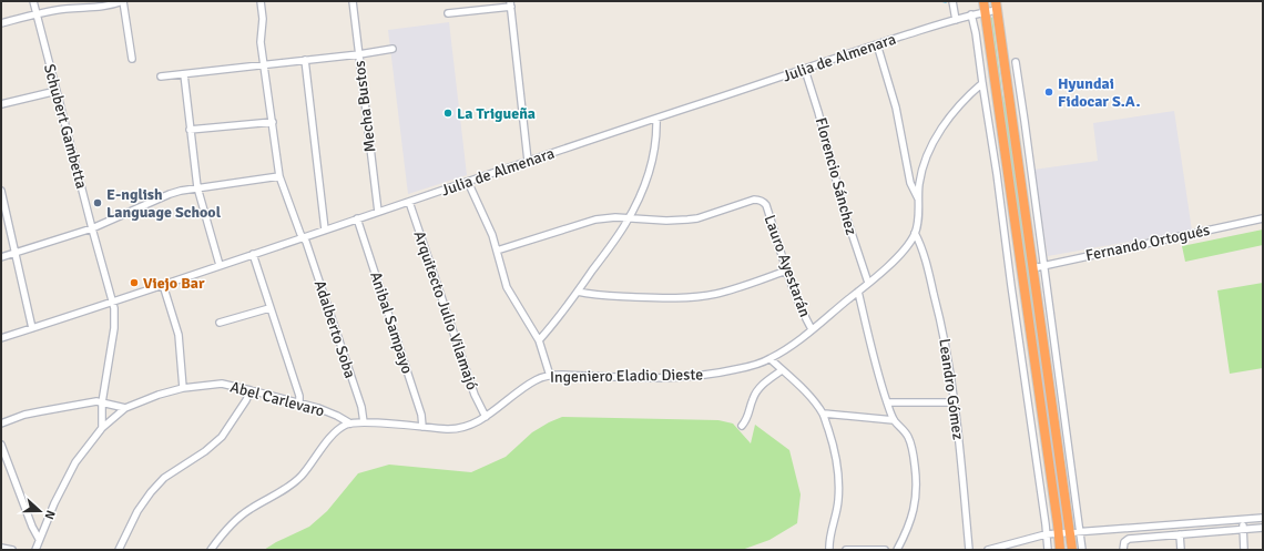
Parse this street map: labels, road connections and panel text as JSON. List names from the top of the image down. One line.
{"streets":{"street":["Julia de Almenara","Mecha Bustos","Schubert Gambetta","Florencio Sánchez","Fernando Ortogués","Lauro Ayestarán","Arquitecto Julio Vilamajó","Anibal Sampayo","Adalberto Soba","Ingeniero Eladio Dieste","Leandro Gómez","Abel Carlevaro"]},"crossings":[["Julia de Almenara","Mecha Bustos"],["Julia de Almenara","Schubert Gambetta"],["Julia de Almenara","Florencio Sánchez"],["Julia de Almenara","Arquitecto Julio Vilamajó"],["Julia de Almenara","Anibal Sampayo"],["Julia de Almenara","Adalberto Soba"],["Schubert Gambetta","Abel Carlevaro"],["Florencio Sánchez","Ingeniero Eladio Dieste"],["Lauro Ayestarán","Ingeniero Eladio Dieste"],["Arquitecto Julio Vilamajó","Ingeniero Eladio Dieste"],["Anibal Sampayo","Ingeniero Eladio Dieste"],["Adalberto Soba","Ingeniero Eladio Dieste"],["Ingeniero Eladio Dieste","Leandro Gómez"],["Ingeniero Eladio Dieste","Abel Carlevaro"]],"places":["Hyundai Fidocar S.A.","La Trigueña","E-nglish Language School","Viejo Bar"],"north":"right"}
